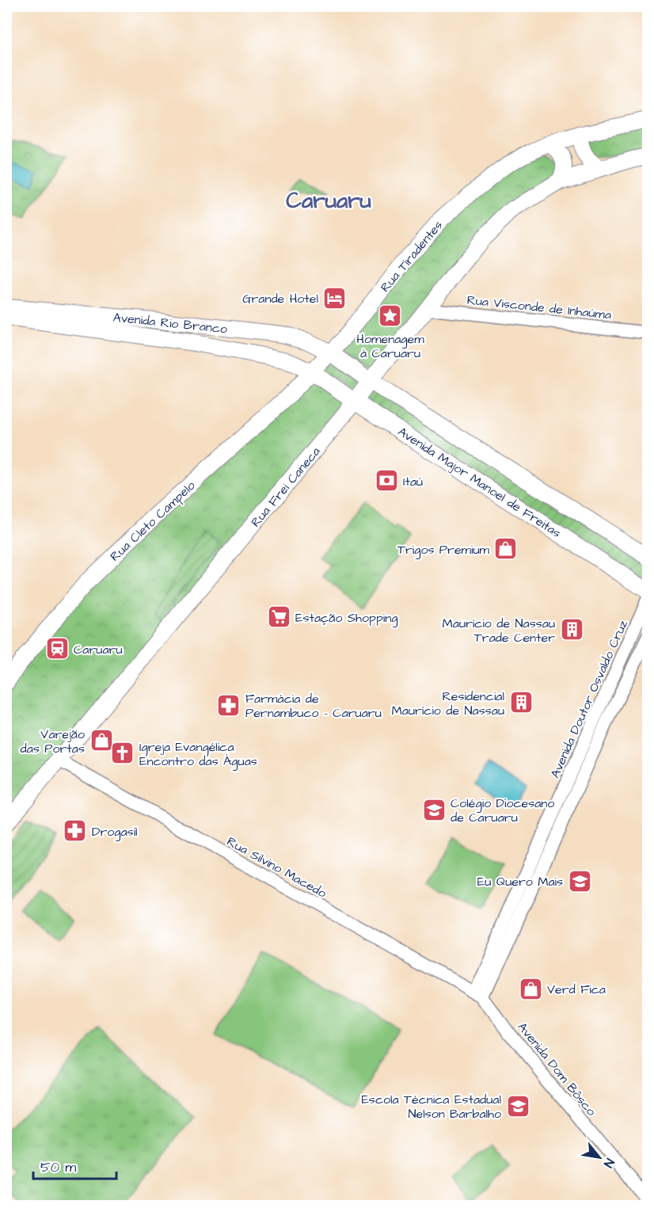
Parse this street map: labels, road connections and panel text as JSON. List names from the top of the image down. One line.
{"streets":{"main road":["Rua Tiradentes","Avenida Rio Branco","Avenida Major Manoel de Freitas","Rua Frei Caneca","Rua Cleto Campelo"],"street":["Rua Visconde de Inhaúma","Avenida Doutor Osvaldo Cruz","Rua Silvino Macedo","Avenida Dom Bôsco"]},"crossings":[["Rua Tiradentes","Avenida Rio Branco"],["Rua Tiradentes","Avenida Major Manoel de Freitas"],["Rua Tiradentes","Rua Cleto Campelo"],["Rua Visconde de Inhaúma","Rua Frei Caneca"],["Avenida Rio Branco","Avenida Major Manoel de Freitas"],["Avenida Rio Branco","Rua Cleto Campelo"],["Avenida Major Manoel de Freitas","Rua Frei Caneca"],["Avenida Major Manoel de Freitas","Rua Cleto Campelo"],["Rua Frei Caneca","Rua Silvino Macedo"],["Avenida Doutor Osvaldo Cruz","Rua Silvino Macedo"],["Avenida Doutor Osvaldo Cruz","Avenida Dom Bôsco"],["Rua Silvino Macedo","Avenida Dom Bôsco"]],"districts":["Caruaru"],"places":{"hotel":["Grande Hotel"],"place":["Homenagem à Caruaru"],"bank":["Itaú"],"shop":["Trigos Premium","Varejão das Portas","Verd Fica"],"supermarket":["Estação Shopping"],"building":["Maurício de Nassau Trade Center","Residencial Maurício de Nassau"],"station":["Caruaru"],"pharmacy":["Farmácia de Pernambuco - Caruaru","Drogasil"],"church":["Igreja Evangélica Encontro das Águas"],"school or university":["Colégio Diocesano de Caruaru","Eu Quero Mais","Escola Técnica Estadual Nelson Barbalho"]},"scale_bar":"50 m","north":"bottom right"}
